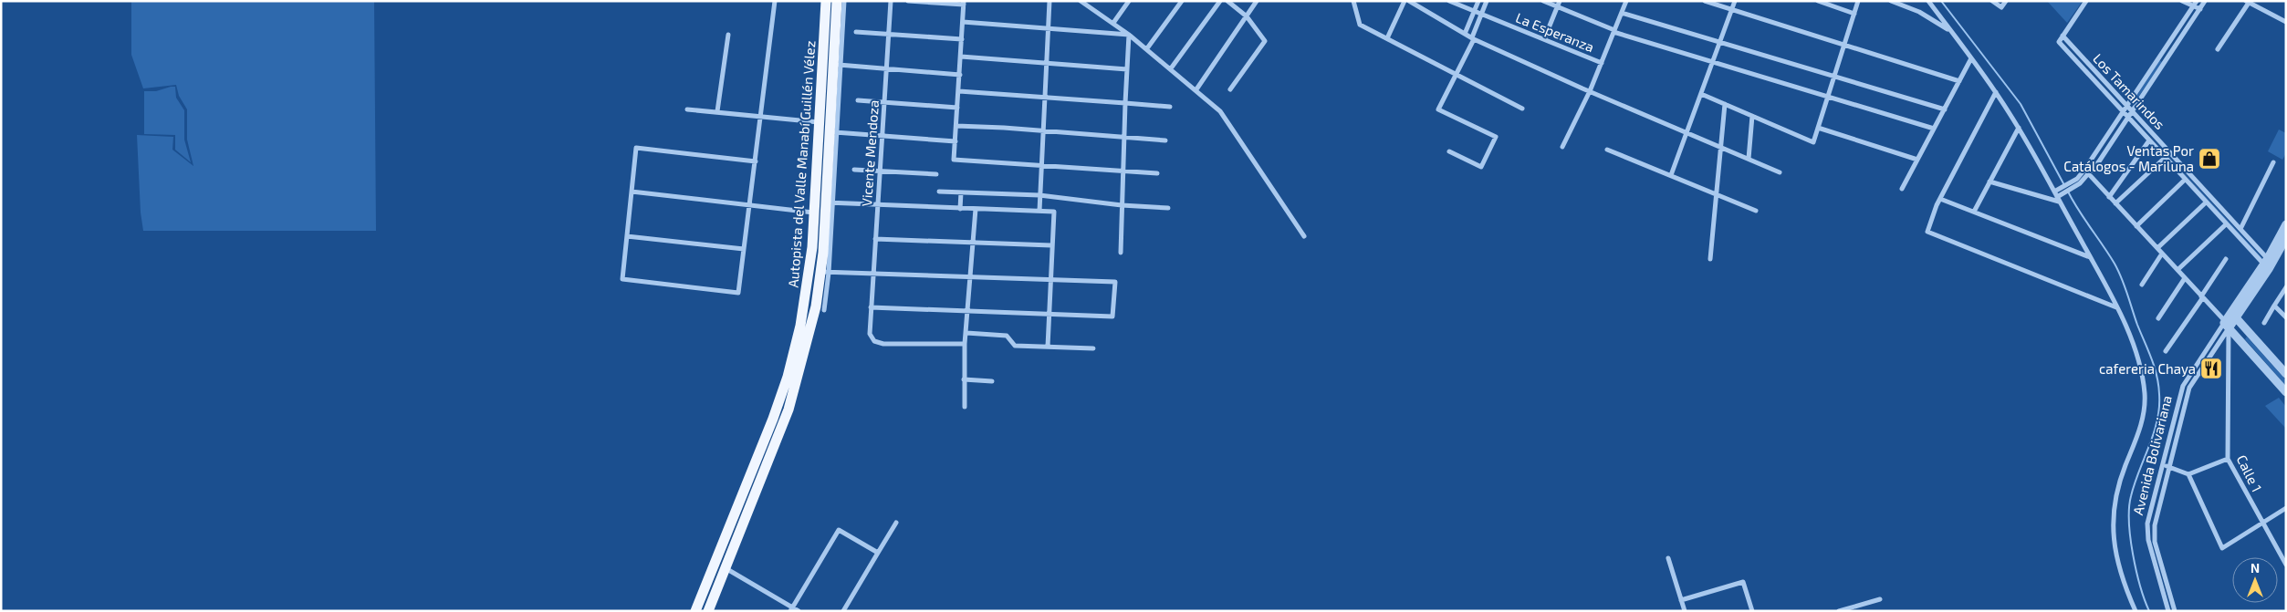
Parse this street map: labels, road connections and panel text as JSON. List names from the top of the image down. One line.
{"streets":{"main road":["Autopista del Valle Manabí Guillén Vélez"],"street":["La Esperanza","Los Tamarindos","Vicente Mendoza","Avenida Bolivariana","Calle 1"]},"crossings":[["Los Tamarindos","Avenida Bolivariana"],["Avenida Bolivariana","Calle 1"]],"places":{"shop":["Ventas Por Catálogos - Mariluna"],"restaurant":["cafereria Chaya"]},"north":"top"}
